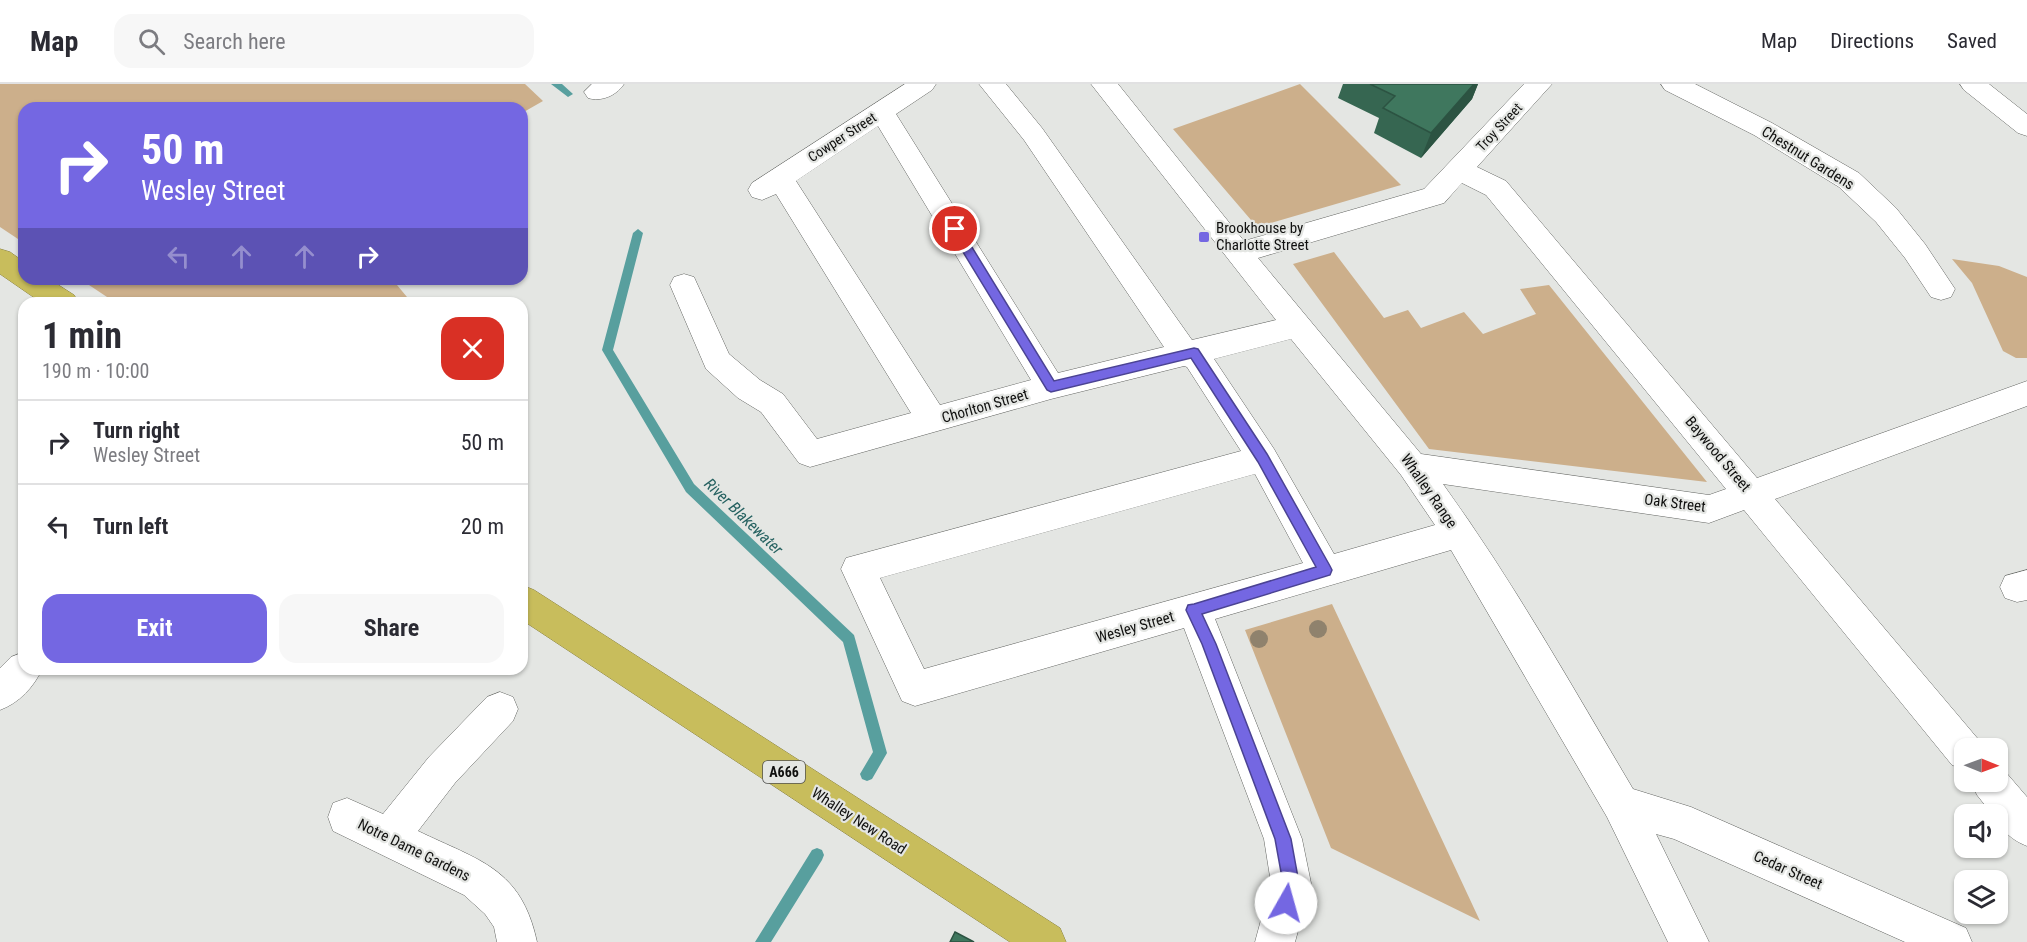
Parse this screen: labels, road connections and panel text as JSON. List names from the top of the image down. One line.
{"streets":{"highway":["A666","Whalley New Road"],"street":["Troy Street","Cowper Street","Chestnut Gardens","Chorlton Street","Baywood Street","Whalley Range","Oak Street","Wesley Street","Notre Dame Gardens","Cedar Street"]},"crossings":[["Troy Street","Baywood Street"],["Troy Street","Whalley Range"],["Cowper Street","Chorlton Street"],["Chorlton Street","Whalley Range"],["Baywood Street","Oak Street"],["Whalley Range","Oak Street"],["Whalley Range","Wesley Street"],["Whalley Range","Cedar Street"]],"water":["River Blakewater"],"places":{"transit":["Brookhouse by Charlotte Street"]},"north":"right","page":{"header":"Map","search":"Search here","nav":["Map","Directions","Saved"],"turn":["50 m","Wesley Street"],"heading":["1 min","190 m · 10:00"],"list":[{"name":"Turn right","note":"Wesley Street","value":"50 m"},{"name":"Turn left","value":"20 m"}],"buttons":["Exit","Share"]}}
